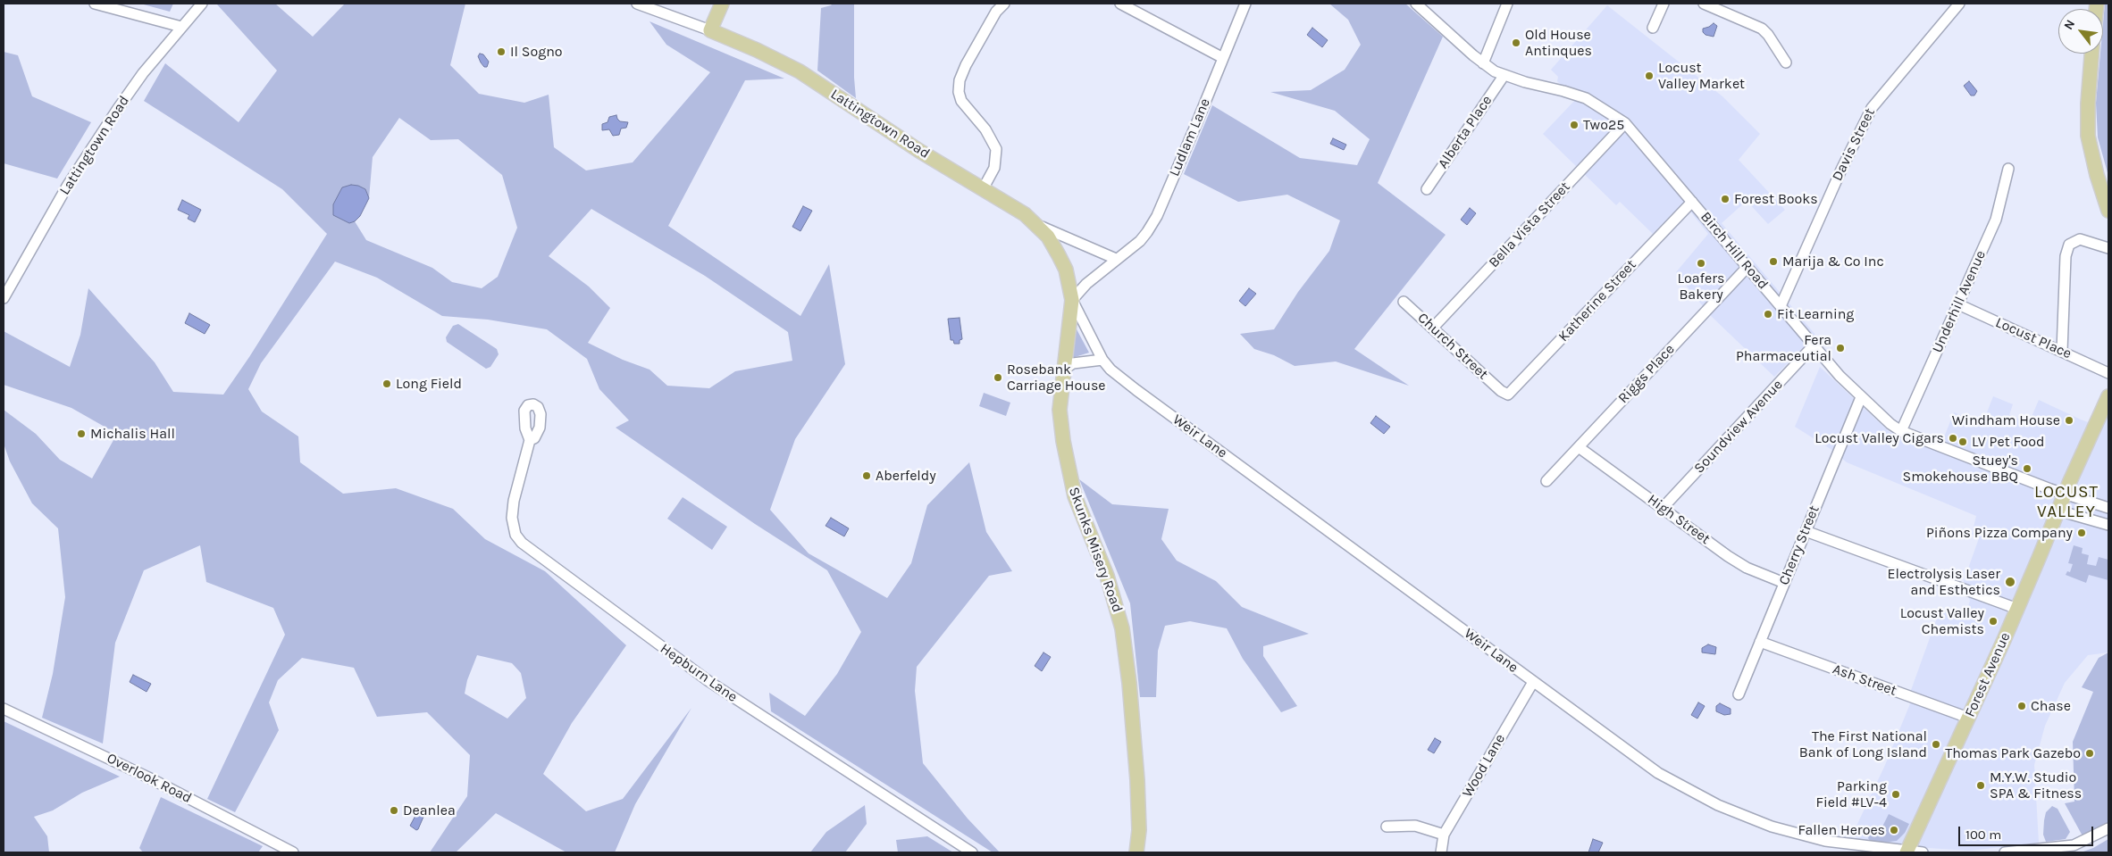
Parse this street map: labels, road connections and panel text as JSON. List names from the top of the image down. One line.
{"streets":{"main road":["Lattingtown Road","Skunks Misery Road","Forest Avenue"],"street":["Alberta Place","Ludlam Lane","Davis Street","Bella Vista Street","Birch Hill Road","Katherine Street","Underhill Avenue","Locust Place","Church Street","Riggs Place","Soundview Avenue","Weir Lane","High Street","Cherry Street","Hepburn Lane","Ash Street","Wood Lane","Overlook Road"]},"crossings":[["Lattingtown Road","Ludlam Lane"],["Lattingtown Road","Weir Lane"],["Lattingtown Road","Skunks Misery Road"],["Alberta Place","Birch Hill Road"],["Ludlam Lane","Weir Lane"],["Ludlam Lane","Skunks Misery Road"],["Davis Street","Birch Hill Road"],["Bella Vista Street","Birch Hill Road"],["Bella Vista Street","Church Street"],["Birch Hill Road","Katherine Street"],["Birch Hill Road","Underhill Avenue"],["Birch Hill Road","Riggs Place"],["Birch Hill Road","Soundview Avenue"],["Birch Hill Road","Cherry Street"],["Birch Hill Road","Forest Avenue"],["Katherine Street","Church Street"],["Underhill Avenue","Locust Place"],["Riggs Place","High Street"],["Soundview Avenue","High Street"],["Weir Lane","Skunks Misery Road"],["Weir Lane","Forest Avenue"],["Weir Lane","Wood Lane"],["High Street","Cherry Street"],["Cherry Street","Ash Street"],["Forest Avenue","Ash Street"]],"districts":["LOCUST VALLEY"],"places":["Old House Antinques","Il Sogno","Locust Valley Market","Two25","Forest Books","Marija & Co Inc","Loafers Bakery","Fit Learning","Fera Pharmaceutial","Rosebank Carriage House","Long Field","Windham House","Michalis Hall","Locust Valley Cigars","LV Pet Food","Stuey's Smokehouse BBQ","Aberfeldy","Piñons Pizza Company","Electrolysis Laser and Esthetics","Locust Valley Chemists","Chase","The First National Bank of Long Island","Thomas Park Gazebo","M.Y.W. Studio SPA & Fitness","Parking Field #LV-4","Deanlea","Fallen Heroes"],"scale_bar":"100 m","north":"top left"}
